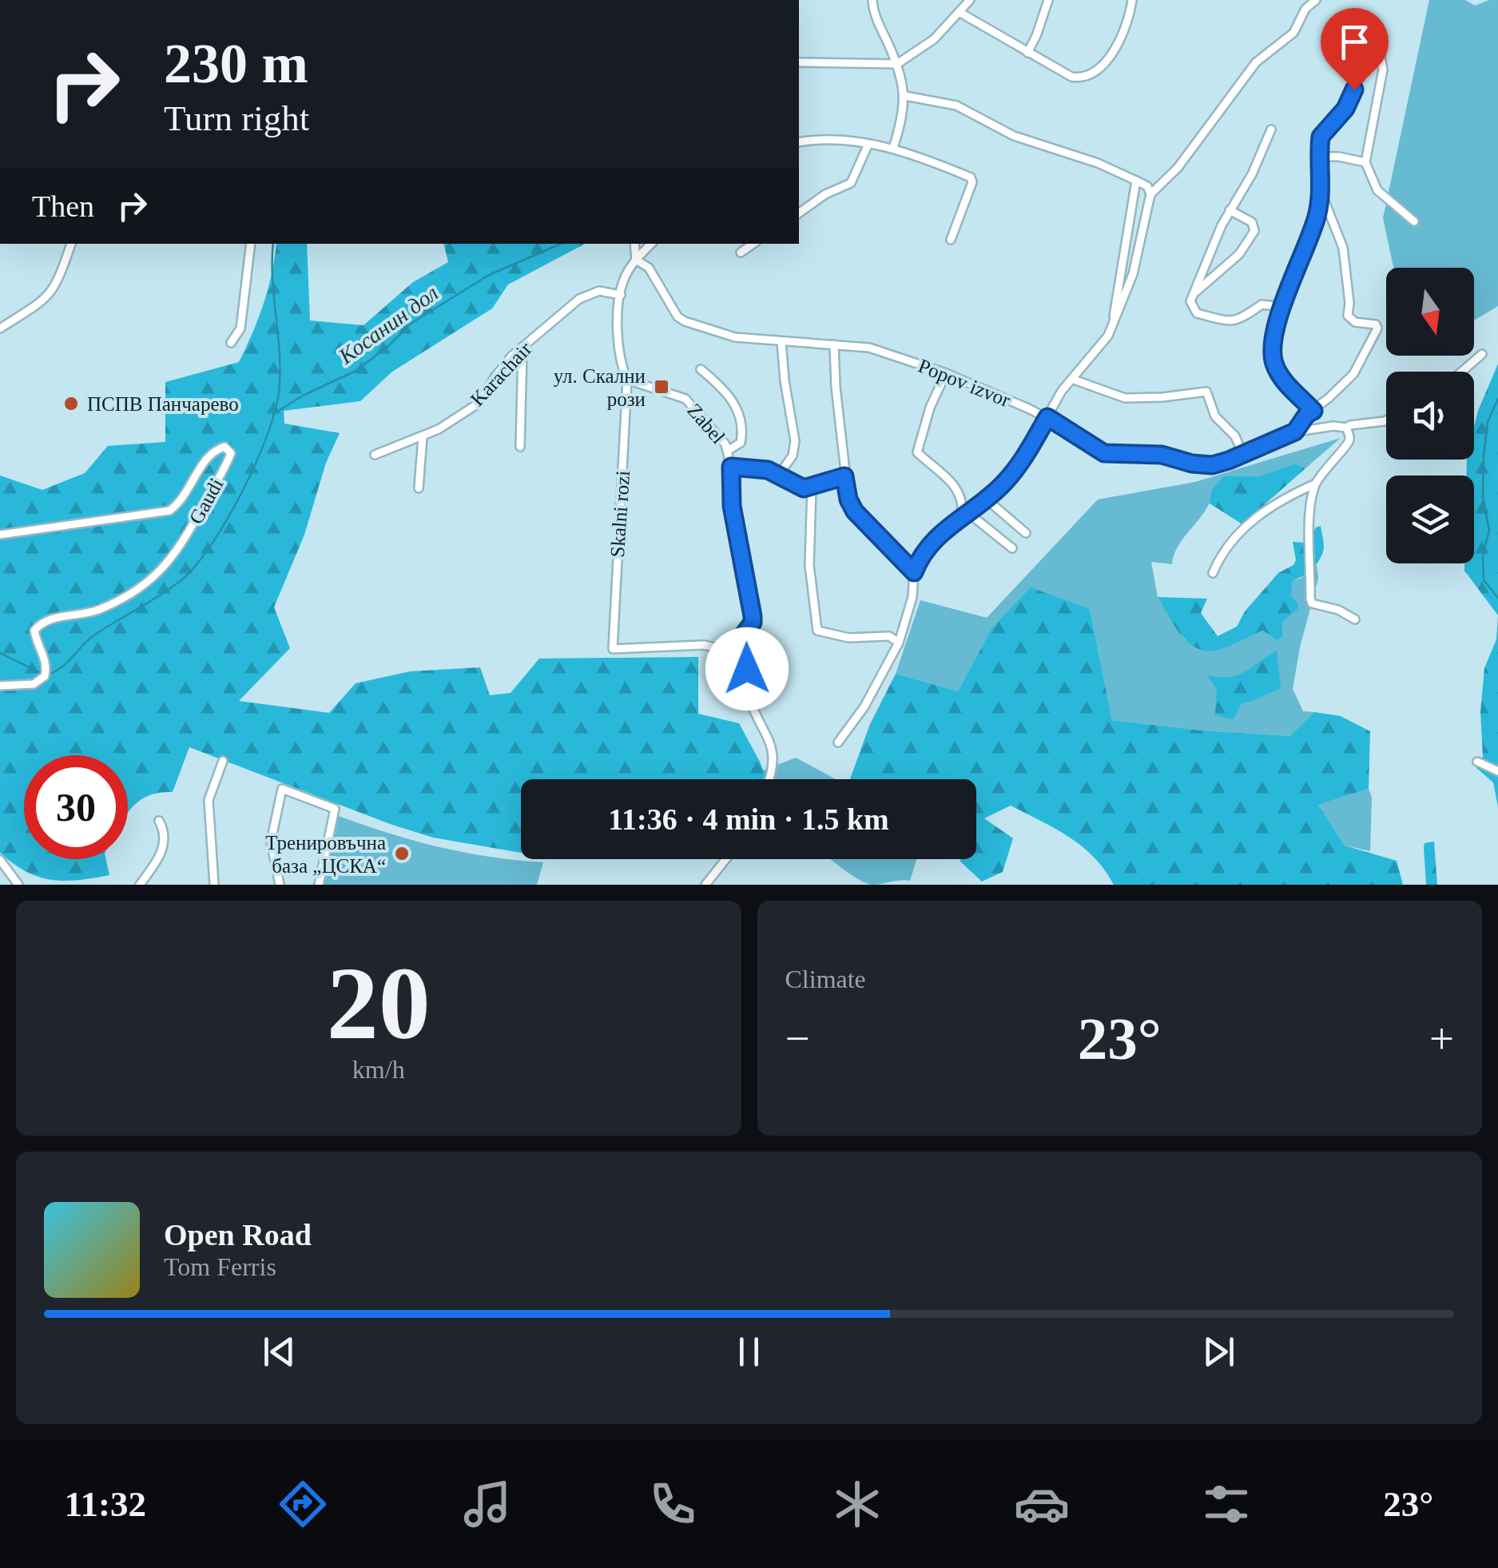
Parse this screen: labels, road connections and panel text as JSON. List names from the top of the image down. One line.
{"streets":{"street":["Karachair","Popov izvor","Zabel","Gaudi","Skalni rozi"]},"crossings":[["Zabel","Skalni rozi"]],"water":["Косанин дол"],"places":{"transit":["ул. Скални рози"],"other":["ПСПВ Панчарево","Тренировъчна база „ЦСКА“"]},"north":"bottom","page":{"turn":["230 m","Turn right"],"then":"Then","limit":"30","trip":"11:36 · 4 min · 1.5 km","tile":[["20","km/h"],"Climate"],"heat":["−","23°","+"],"song":["Open Road","Tom Ferris"],"tabs":["11:32","23°"]}}
